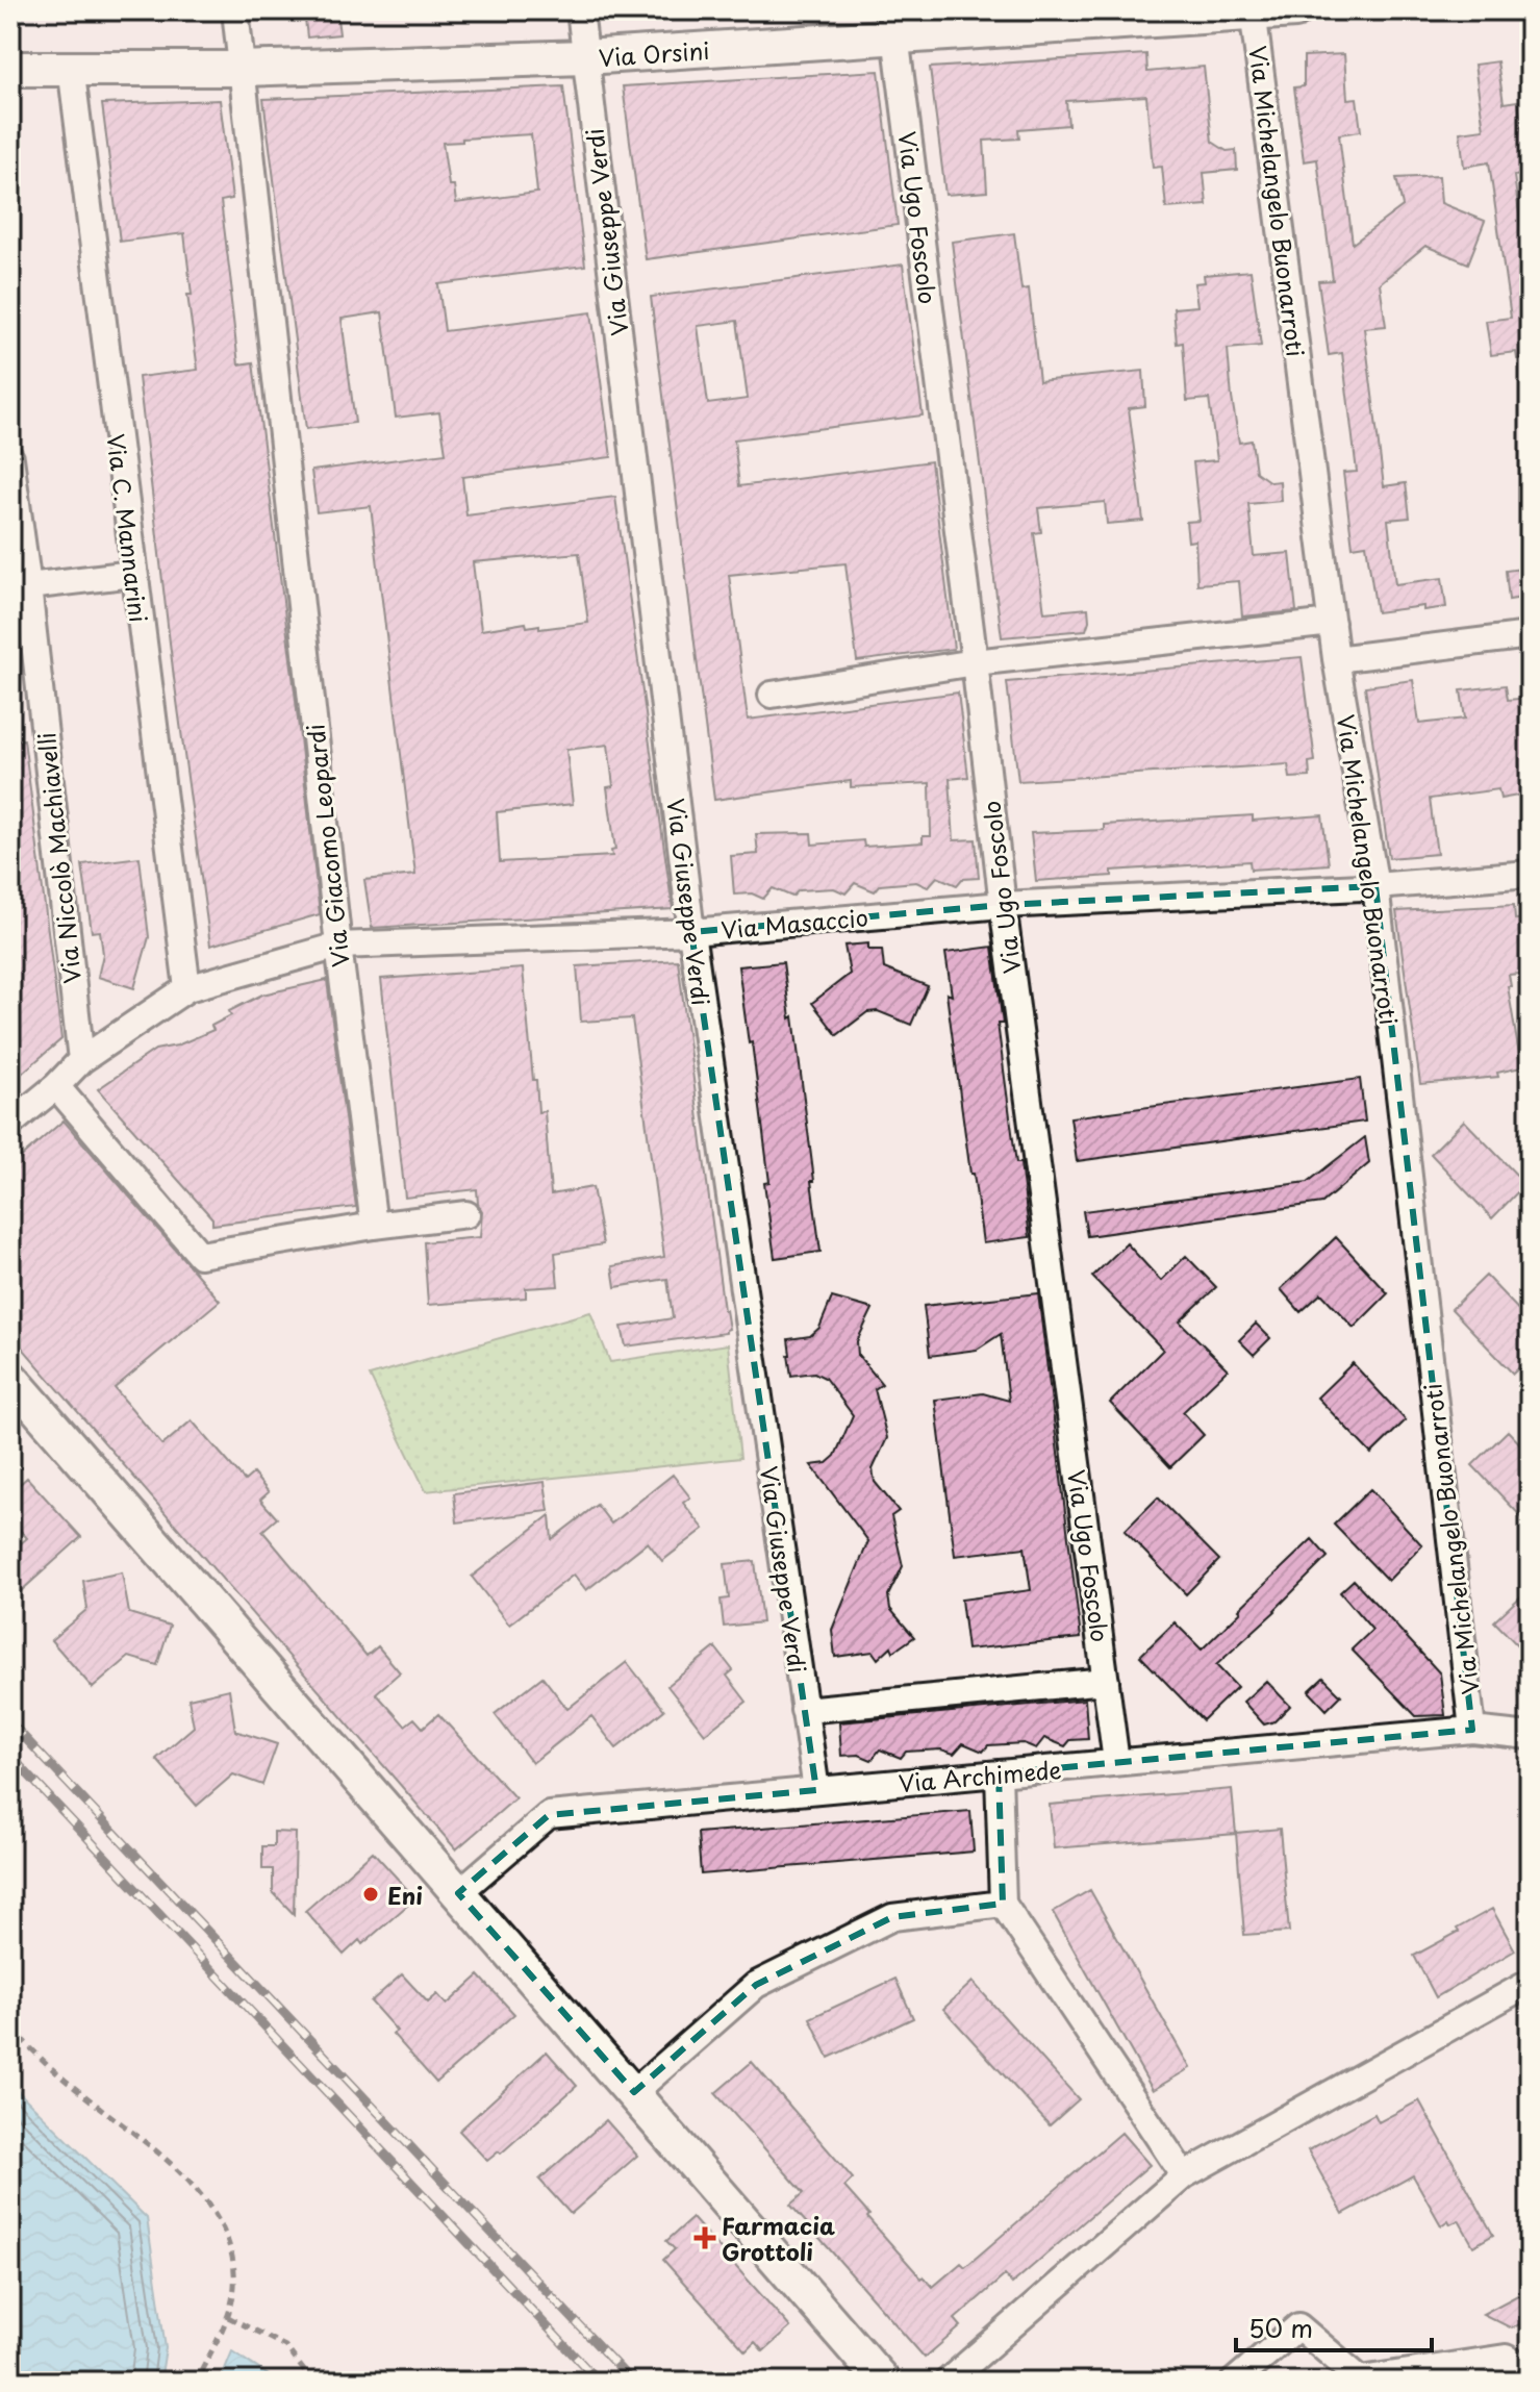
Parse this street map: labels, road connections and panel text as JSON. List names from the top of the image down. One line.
{"streets":{"main road":["Via Orsini"],"street":["Via Michelangelo Buonarroti","Via Ugo Foscolo","Via Giuseppe Verdi","Via C. Mannarini","Via Giacomo Leopardi","Via Niccolò Machiavelli","Via Masaccio","Via Archimede"]},"crossings":[["Via Orsini","Via Michelangelo Buonarroti"],["Via Orsini","Via Ugo Foscolo"],["Via Orsini","Via Giuseppe Verdi"],["Via Orsini","Via C. Mannarini"],["Via Orsini","Via Giacomo Leopardi"],["Via Michelangelo Buonarroti","Via Masaccio"],["Via Michelangelo Buonarroti","Via Archimede"],["Via Ugo Foscolo","Via Masaccio"],["Via Ugo Foscolo","Via Archimede"],["Via Giuseppe Verdi","Via Masaccio"],["Via Giuseppe Verdi","Via Archimede"],["Via C. Mannarini","Via Masaccio"],["Via Giacomo Leopardi","Via Masaccio"],["Via Niccolò Machiavelli","Via Masaccio"]],"places":{"other":["Eni"],"health":["Farmacia Grottoli"]},"scale_bar":"50 m"}
